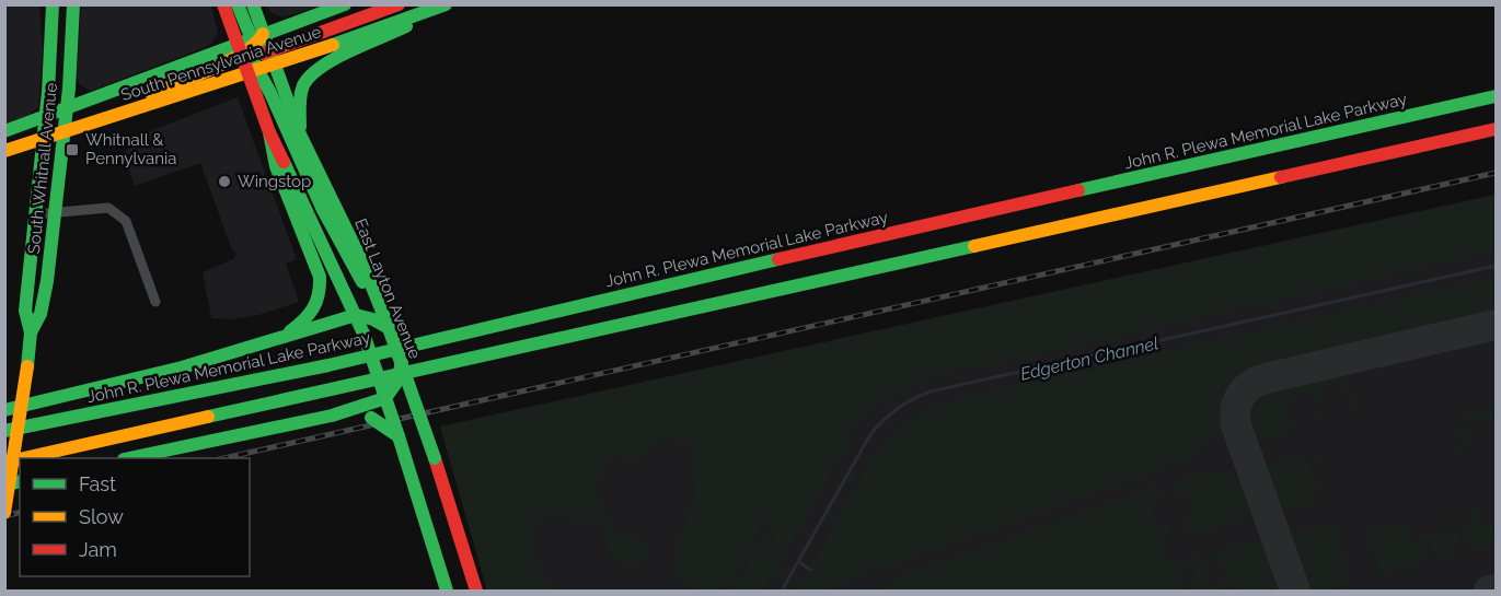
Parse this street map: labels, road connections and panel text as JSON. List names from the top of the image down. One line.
{"streets":{"main road":["South Pennsylvania Avenue","John R. Plewa Memorial Lake Parkway","South Whitnall Avenue","East Layton Avenue"]},"crossings":[["South Pennsylvania Avenue","South Whitnall Avenue"],["South Pennsylvania Avenue","East Layton Avenue"]],"water":["Edgerton Channel"],"places":{"transit":["Whitnall & Pennylvania"],"other":["Wingstop"]},"legend":["Fast","Slow","Jam"]}
